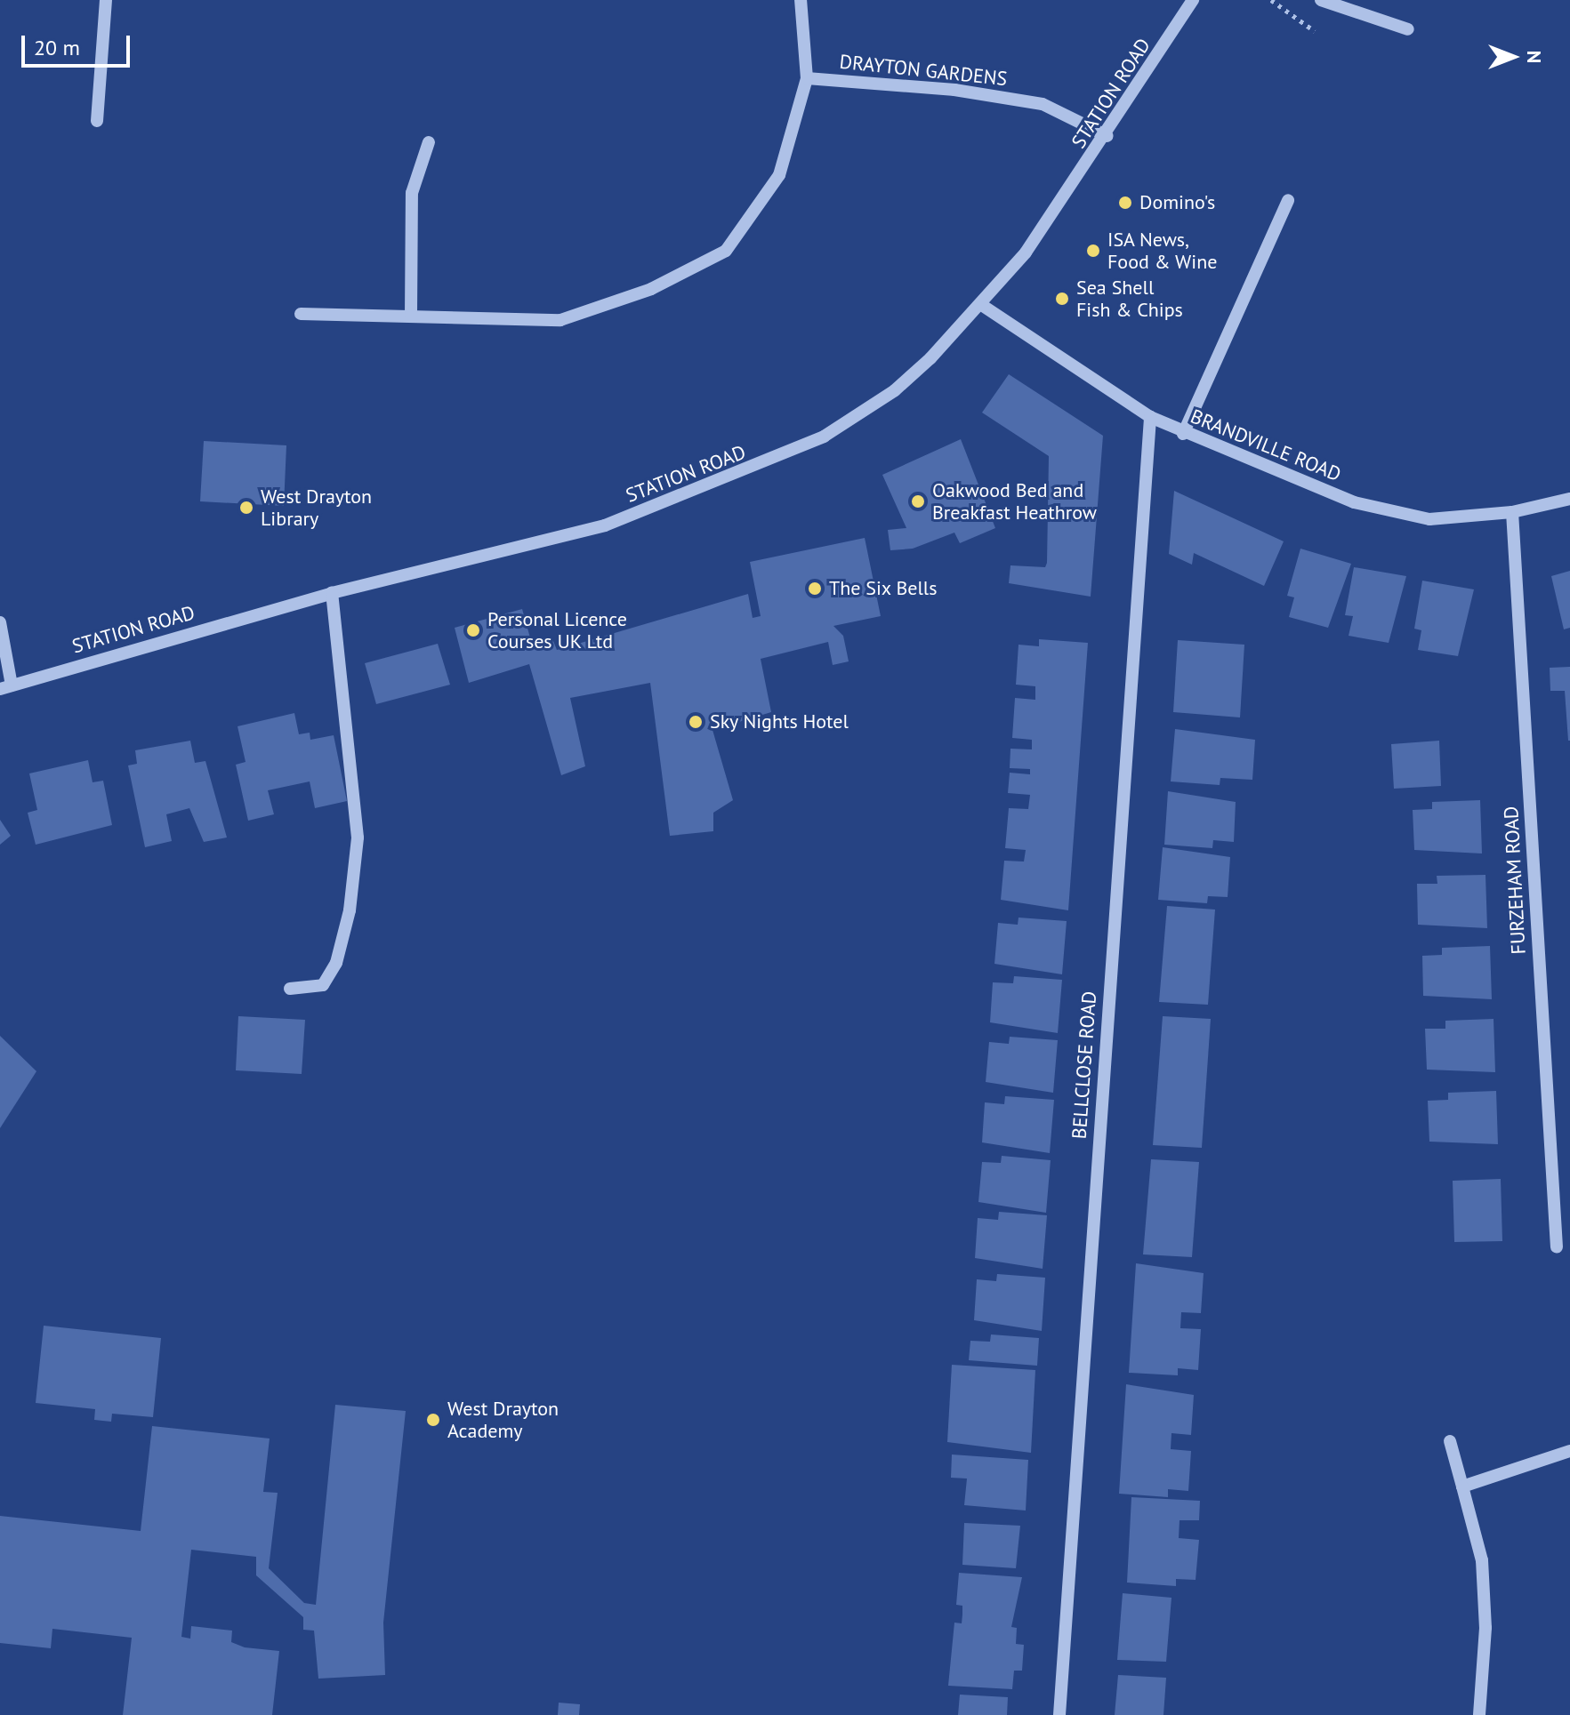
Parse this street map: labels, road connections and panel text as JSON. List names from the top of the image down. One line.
{"streets":{"street":["DRAYTON GARDENS","STATION ROAD","BRANDVILLE ROAD","FURZEHAM ROAD","BELLCLOSE ROAD"]},"crossings":[["DRAYTON GARDENS","STATION ROAD"],["STATION ROAD","BRANDVILLE ROAD"],["BRANDVILLE ROAD","FURZEHAM ROAD"],["BRANDVILLE ROAD","BELLCLOSE ROAD"]],"places":["Domino's","ISA News, Food & Wine","Sea Shell Fish & Chips","Oakwood Bed and Breakfast Heathrow","West Drayton Library","The Six Bells","Personal Licence Courses UK Ltd","Sky Nights Hotel","West Drayton Academy"],"scale_bar":"20 m","north":"right"}
